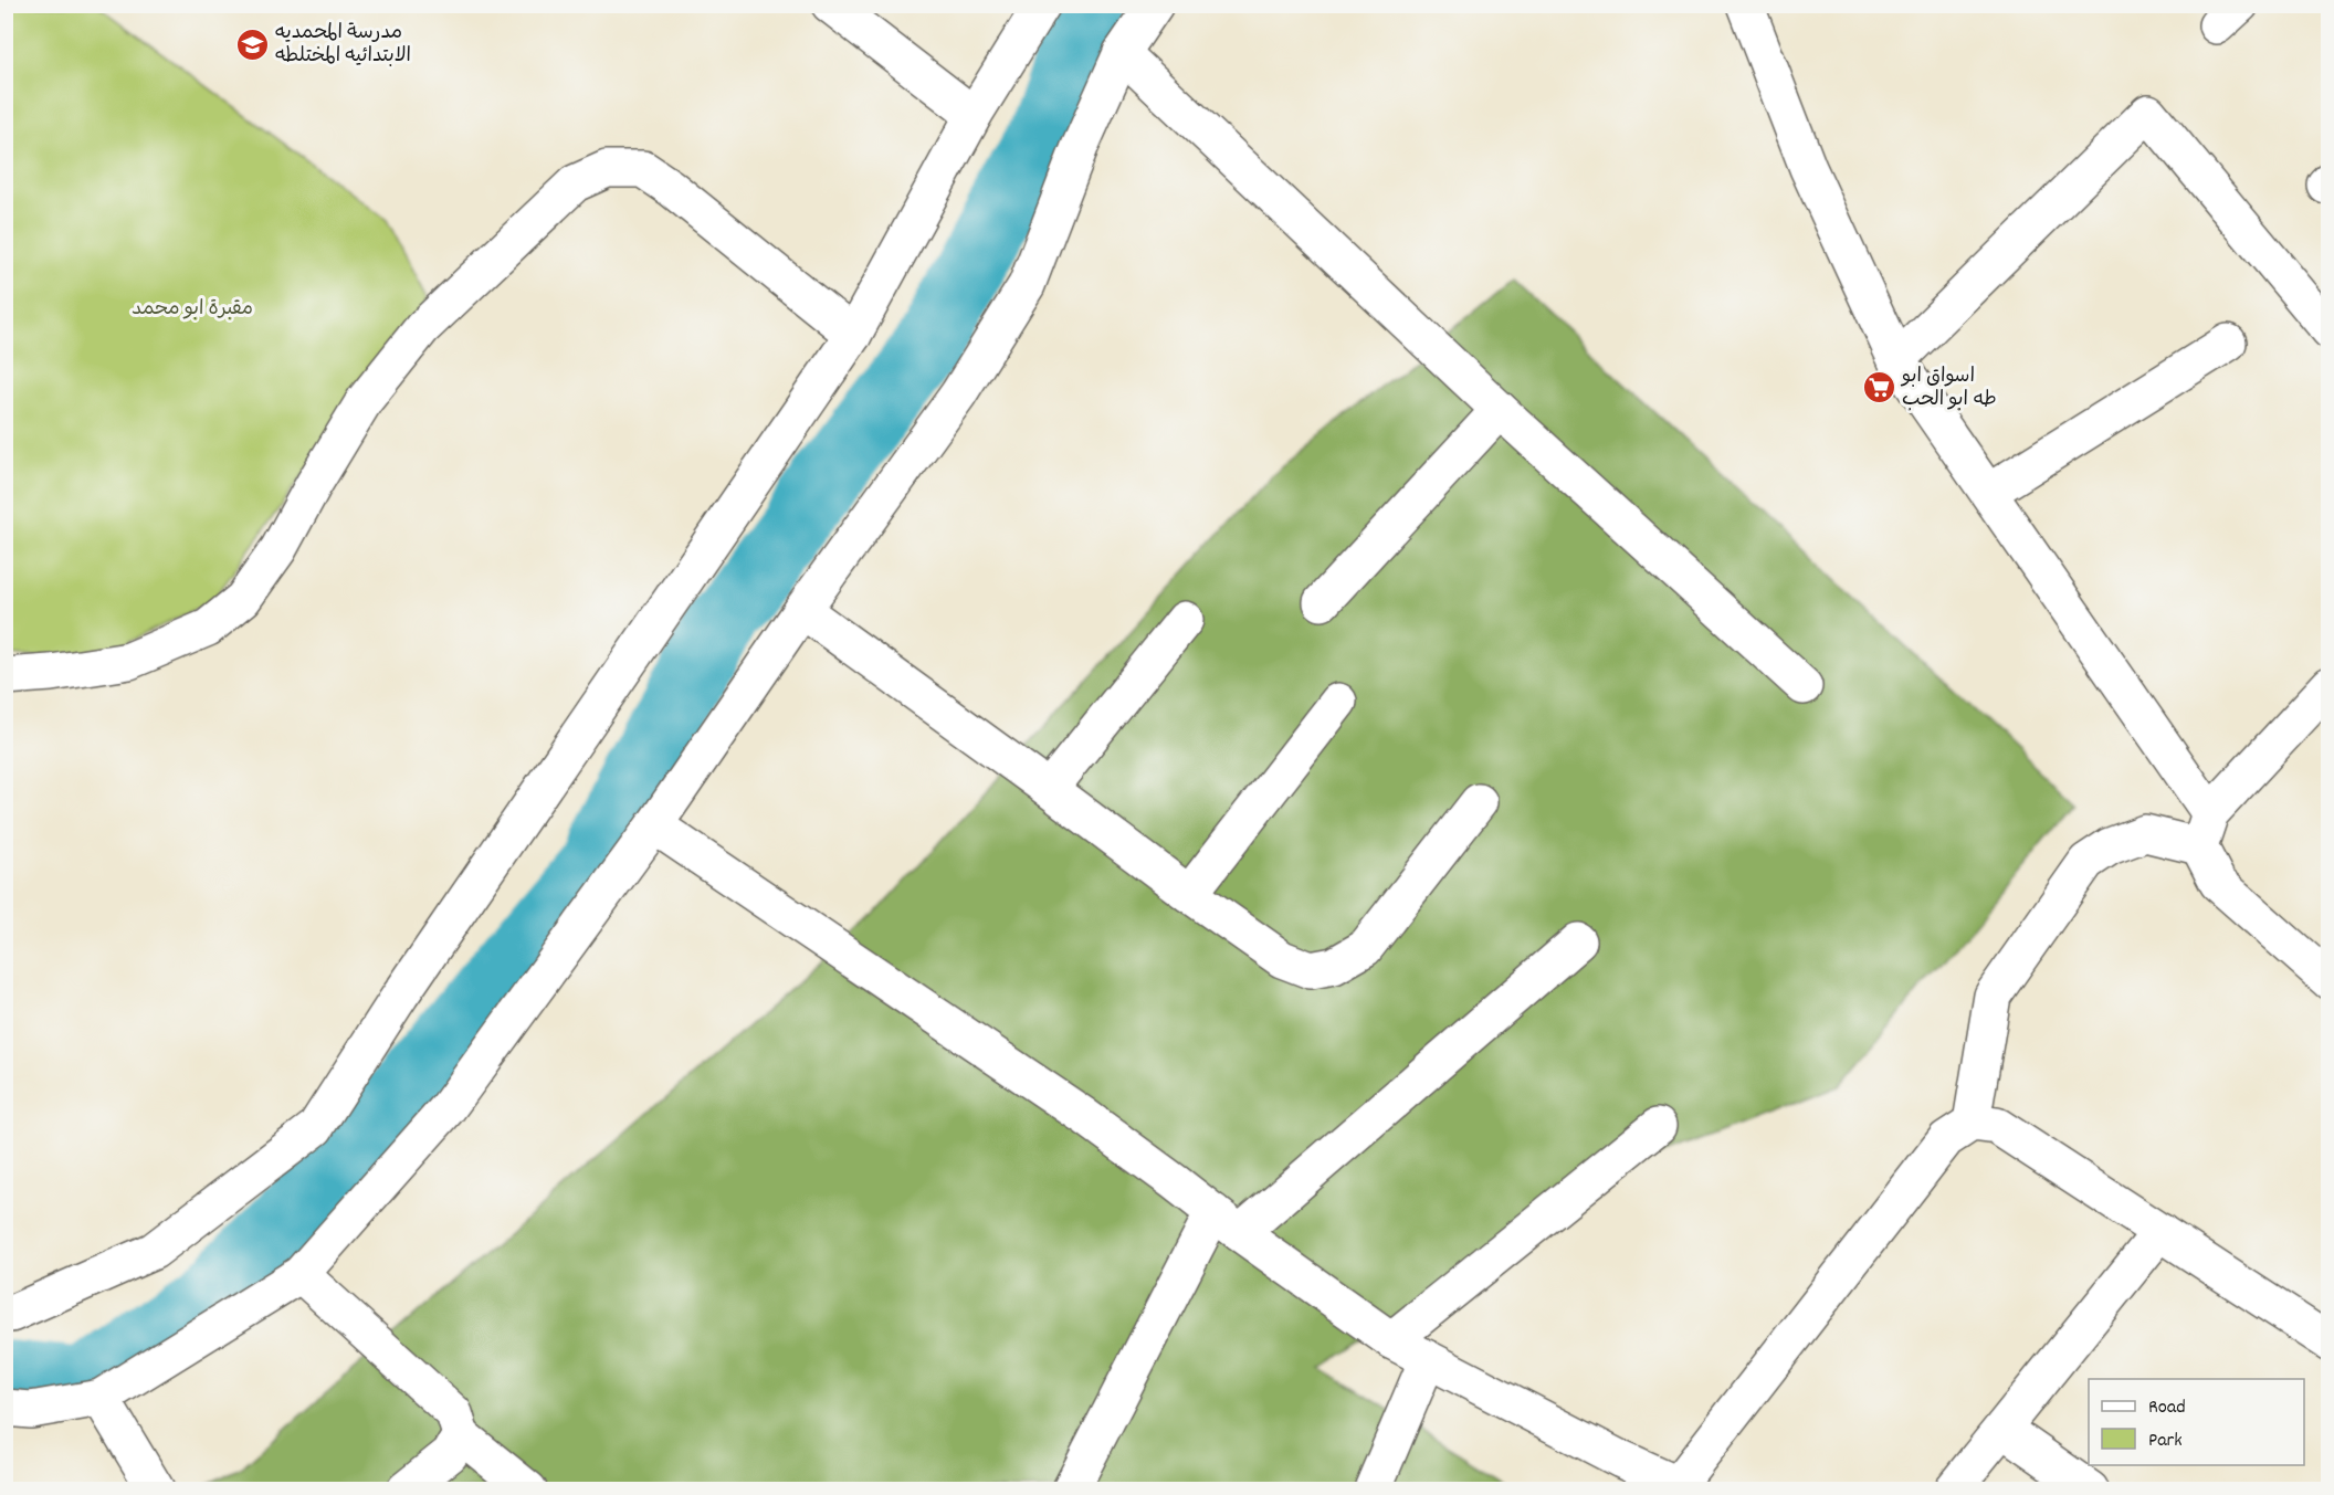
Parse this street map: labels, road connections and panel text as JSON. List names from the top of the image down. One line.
{"parks":["مقبرة ابو محمد"],"places":{"school or university":["مدرسة المحمديه الابتدائيه المختلطه"],"supermarket":["اسواق ابو طه ابو الحب"]},"legend":["Road","Park"]}
